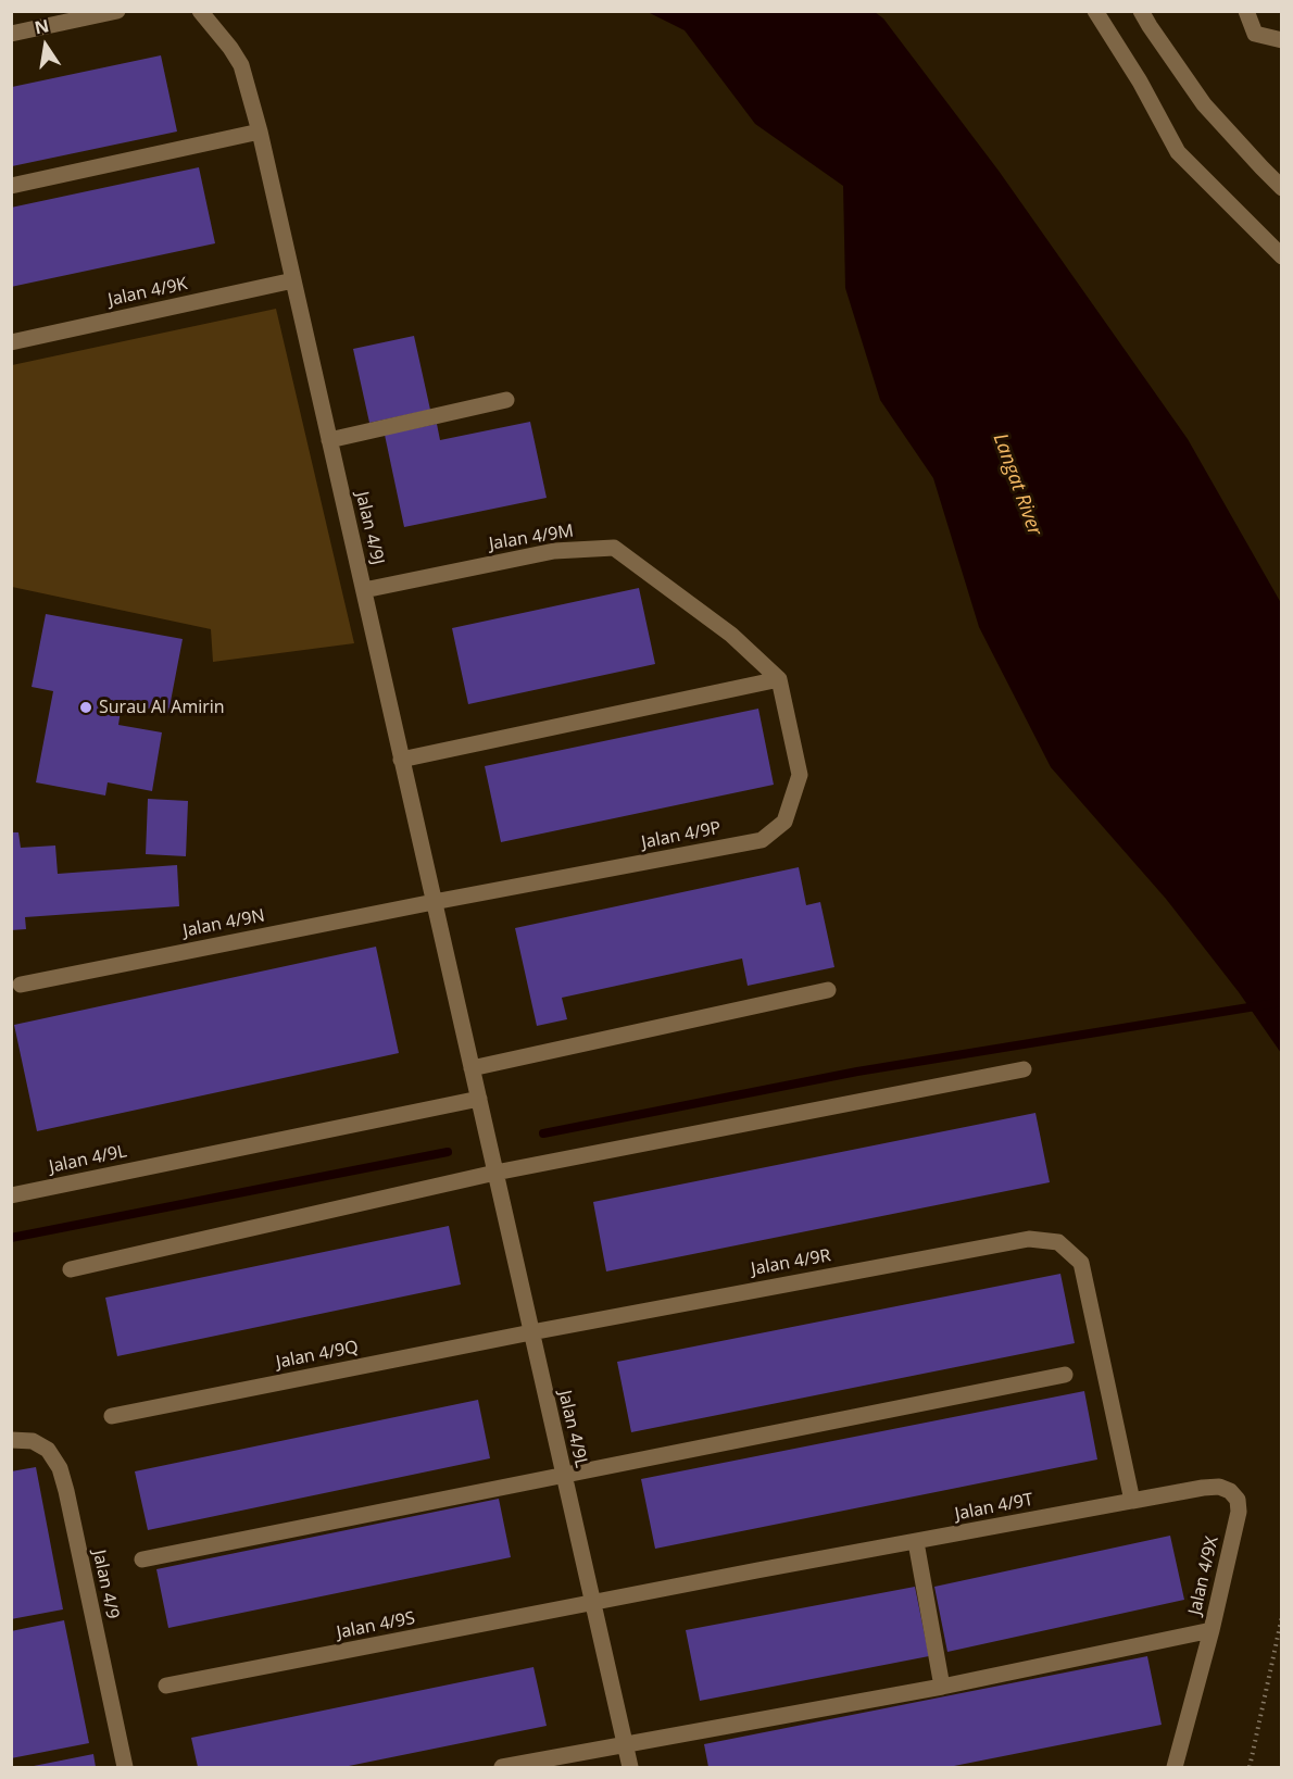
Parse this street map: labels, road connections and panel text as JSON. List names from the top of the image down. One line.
{"streets":{"street":["Jalan 4/9K","Jalan 4/9J","Jalan 4/9M","Jalan 4/9P","Jalan 4/9N","Jalan 4/9L","Jalan 4/9R","Jalan 4/9Q","Jalan 4/9T","Jalan 4/9X","Jalan 4/9","Jalan 4/9S"]},"crossings":[["Jalan 4/9K","Jalan 4/9J"],["Jalan 4/9J","Jalan 4/9M"],["Jalan 4/9J","Jalan 4/9P"],["Jalan 4/9J","Jalan 4/9N"],["Jalan 4/9J","Jalan 4/9L"],["Jalan 4/9M","Jalan 4/9P"],["Jalan 4/9P","Jalan 4/9N"],["Jalan 4/9L","Jalan 4/9R"],["Jalan 4/9L","Jalan 4/9Q"],["Jalan 4/9L","Jalan 4/9T"],["Jalan 4/9L","Jalan 4/9S"],["Jalan 4/9R","Jalan 4/9Q"],["Jalan 4/9R","Jalan 4/9T"],["Jalan 4/9R","Jalan 4/9X"],["Jalan 4/9T","Jalan 4/9X"],["Jalan 4/9T","Jalan 4/9S"]],"water":["Langat River"],"places":["Surau Al Amirin"],"north":"top"}
